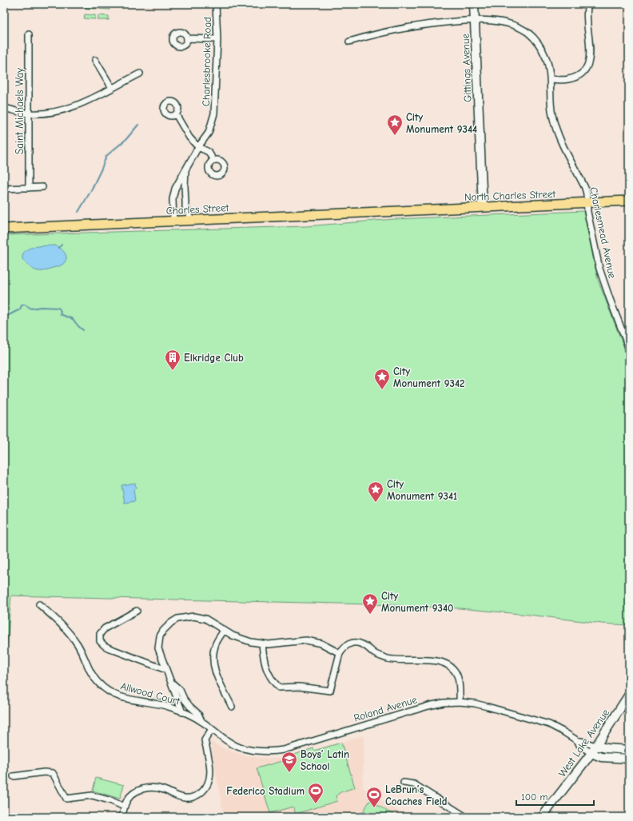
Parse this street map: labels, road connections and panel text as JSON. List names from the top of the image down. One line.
{"streets":{"main road":["North Charles Street","Charles Street"],"street":["Charlesbrooke Road","Gittings Avenue","Saint Michaels Way","Charlesmead Avenue","Allwood Court","Roland Avenue","West Lake Avenue"]},"crossings":[["Charlesbrooke Road","Charles Street"],["Gittings Avenue","North Charles Street"],["Gittings Avenue","Charlesmead Avenue"],["North Charles Street","Charles Street"],["North Charles Street","Charlesmead Avenue"],["Allwood Court","Roland Avenue"],["Roland Avenue","West Lake Avenue"]],"places":{"place":["City Monument 9344","City Monument 9342","City Monument 9341","City Monument 9340"],"building":["Elkridge Club"],"school or university":["Boys’ Latin School"],"sports":["Federico Stadium","LeBrun’s Coaches Field"]},"scale_bar":"100 m"}
